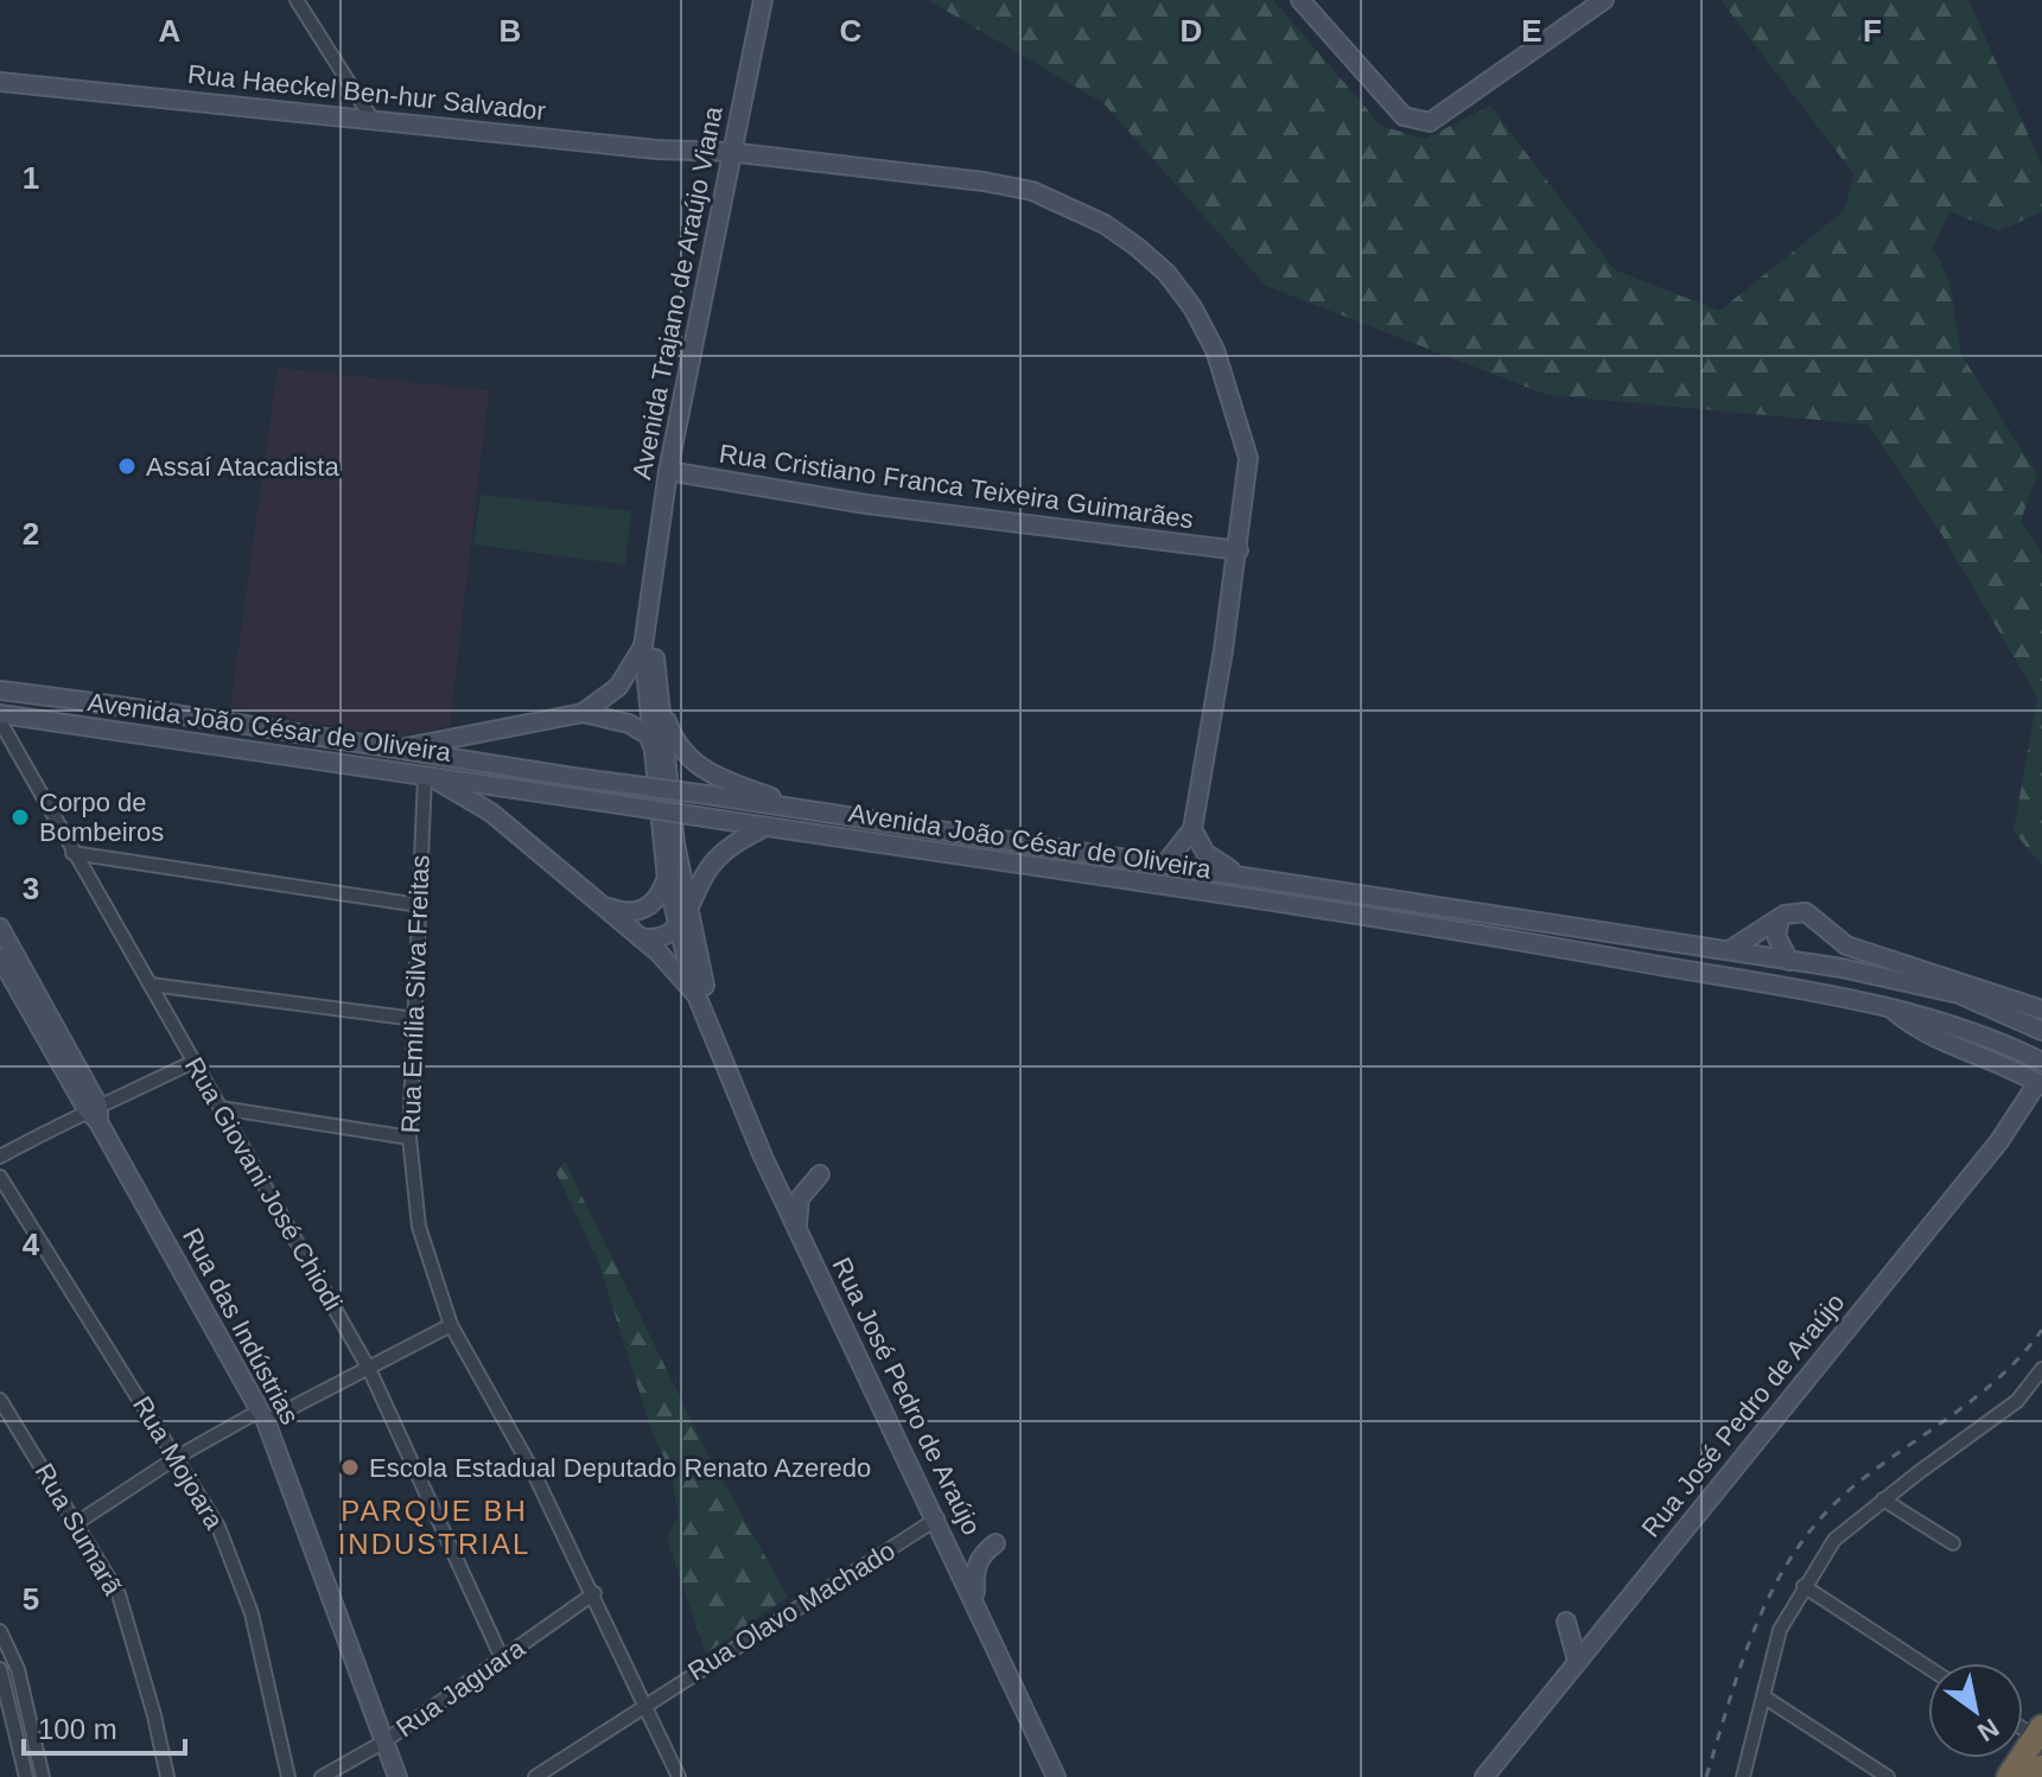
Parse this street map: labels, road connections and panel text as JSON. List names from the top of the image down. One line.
{"streets":{"street":["Rua Haeckel Ben-hur Salvador","Avenida Trajano de Araújo Viana","Rua Cristiano Franca Teixeira Guimarães","Avenida João César de Oliveira","Rua Emília Silva Freitas","Rua Giovani José Chiodi","Rua das Indústrias","Rua José Pedro de Araújo","Rua Mojoara","Rua Sumarã","Rua Olavo Machado","Rua Jaguara"]},"crossings":[["Rua Haeckel Ben-hur Salvador","Avenida Trajano de Araújo Viana"],["Avenida Trajano de Araújo Viana","Rua Cristiano Franca Teixeira Guimarães"],["Avenida Trajano de Araújo Viana","Avenida João César de Oliveira"],["Avenida Trajano de Araújo Viana","Rua José Pedro de Araújo"],["Avenida João César de Oliveira","Rua Emília Silva Freitas"],["Avenida João César de Oliveira","Rua José Pedro de Araújo"],["Rua Emília Silva Freitas","Rua José Pedro de Araújo"],["Rua Emília Silva Freitas","Rua Olavo Machado"],["Rua Emília Silva Freitas","Rua Jaguara"],["Rua Giovani José Chiodi","Rua Jaguara"],["Rua das Indústrias","Rua Jaguara"],["Rua José Pedro de Araújo","Rua Olavo Machado"]],"districts":["PARQUE BH INDUSTRIAL"],"places":["Assaí Atacadista","Corpo de Bombeiros","Escola Estadual Deputado Renato Azeredo"],"scale_bar":"100 m","north":"bottom right","grid":{"columns":["A","B","C","D","E","F"],"rows":["1","2","3","4","5"]}}
